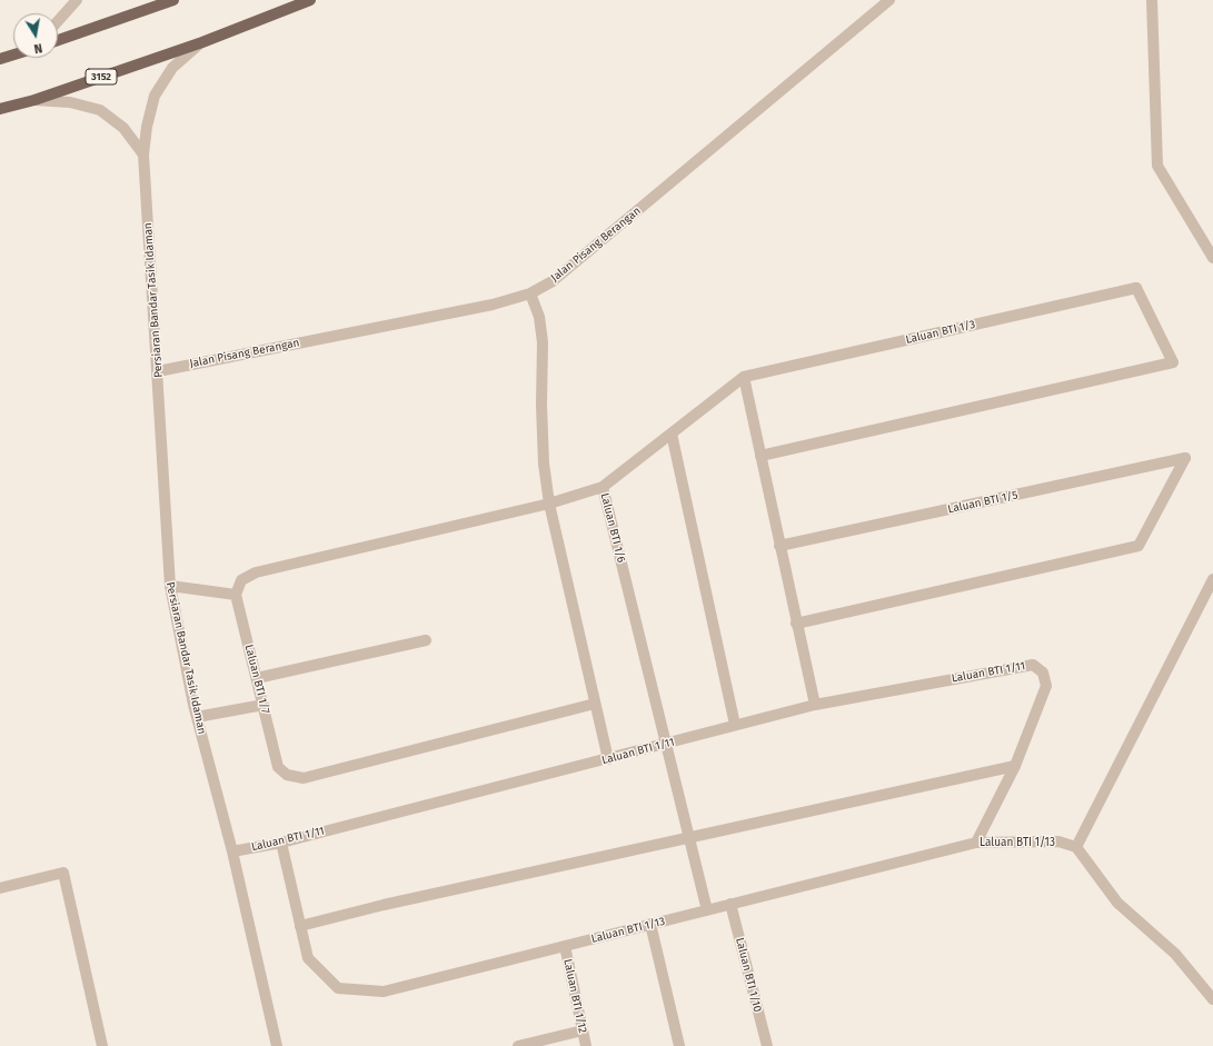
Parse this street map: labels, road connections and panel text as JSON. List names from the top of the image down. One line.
{"streets":{"main road":["3152"],"street":["Jalan Pisang Berangan","Persiaran Bandar Tasik Idaman","Laluan BTI 1/3","Laluan BTI 1/5","Laluan BTI 1/6","Laluan BTI 1/11","Laluan BTI 1/7","Laluan BTI 1/13","Laluan BTI 1/10","Laluan BTI 1/12"]},"crossings":[["3152","Persiaran Bandar Tasik Idaman"],["Jalan Pisang Berangan","Persiaran Bandar Tasik Idaman"],["Persiaran Bandar Tasik Idaman","Laluan BTI 1/11"],["Laluan BTI 1/3","Laluan BTI 1/6"],["Laluan BTI 1/6","Laluan BTI 1/11"],["Laluan BTI 1/6","Laluan BTI 1/13"],["Laluan BTI 1/11","Laluan BTI 1/13"],["Laluan BTI 1/13","Laluan BTI 1/10"],["Laluan BTI 1/13","Laluan BTI 1/12"]],"north":"bottom"}
